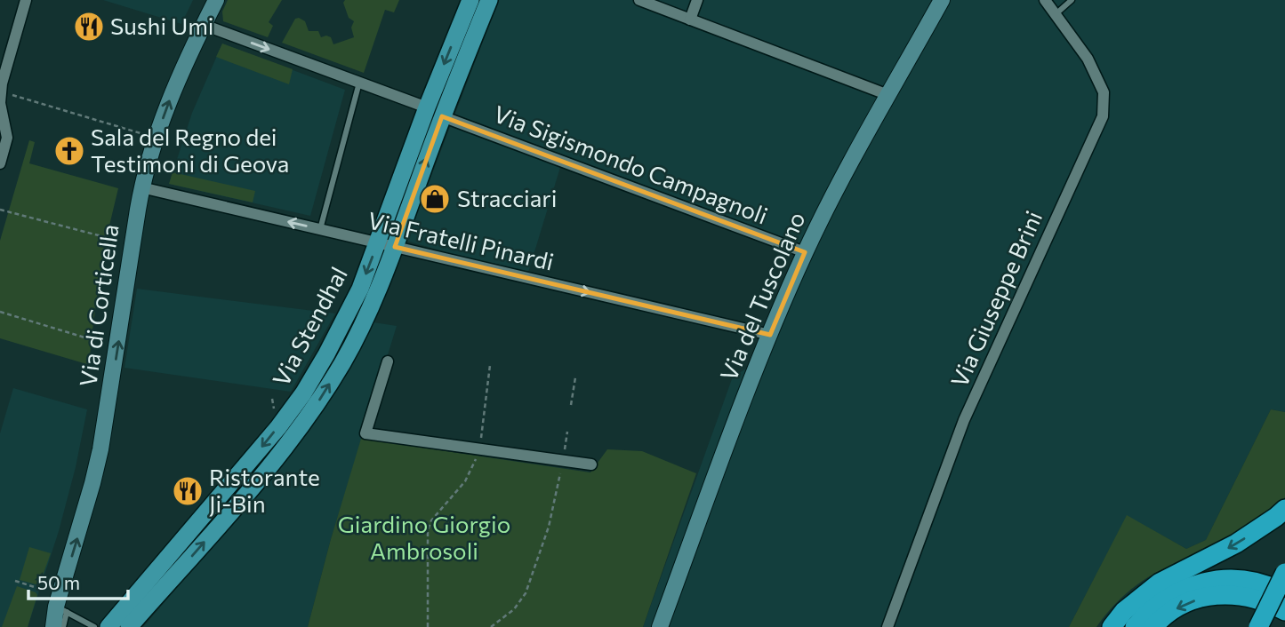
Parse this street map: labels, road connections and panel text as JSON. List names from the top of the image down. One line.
{"streets":{"main road":["Via Stendhal"],"street":["Via Sigismondo Campagnoli","Via Fratelli Pinardi","Via del Tuscolano","Via Giuseppe Brini","Via di Corticella"]},"crossings":[["Via Sigismondo Campagnoli","Via del Tuscolano"],["Via Sigismondo Campagnoli","Via Stendhal"],["Via Fratelli Pinardi","Via del Tuscolano"],["Via Fratelli Pinardi","Via di Corticella"],["Via Fratelli Pinardi","Via Stendhal"]],"one_way":["Via di Corticella"],"parks":["Giardino Giorgio Ambrosoli"],"places":{"restaurant":["Sushi Umi","Ristorante Ji-Bin"],"church":["Sala del Regno dei Testimoni di Geova"],"shop":["Stracciari"]},"scale_bar":"50 m"}
